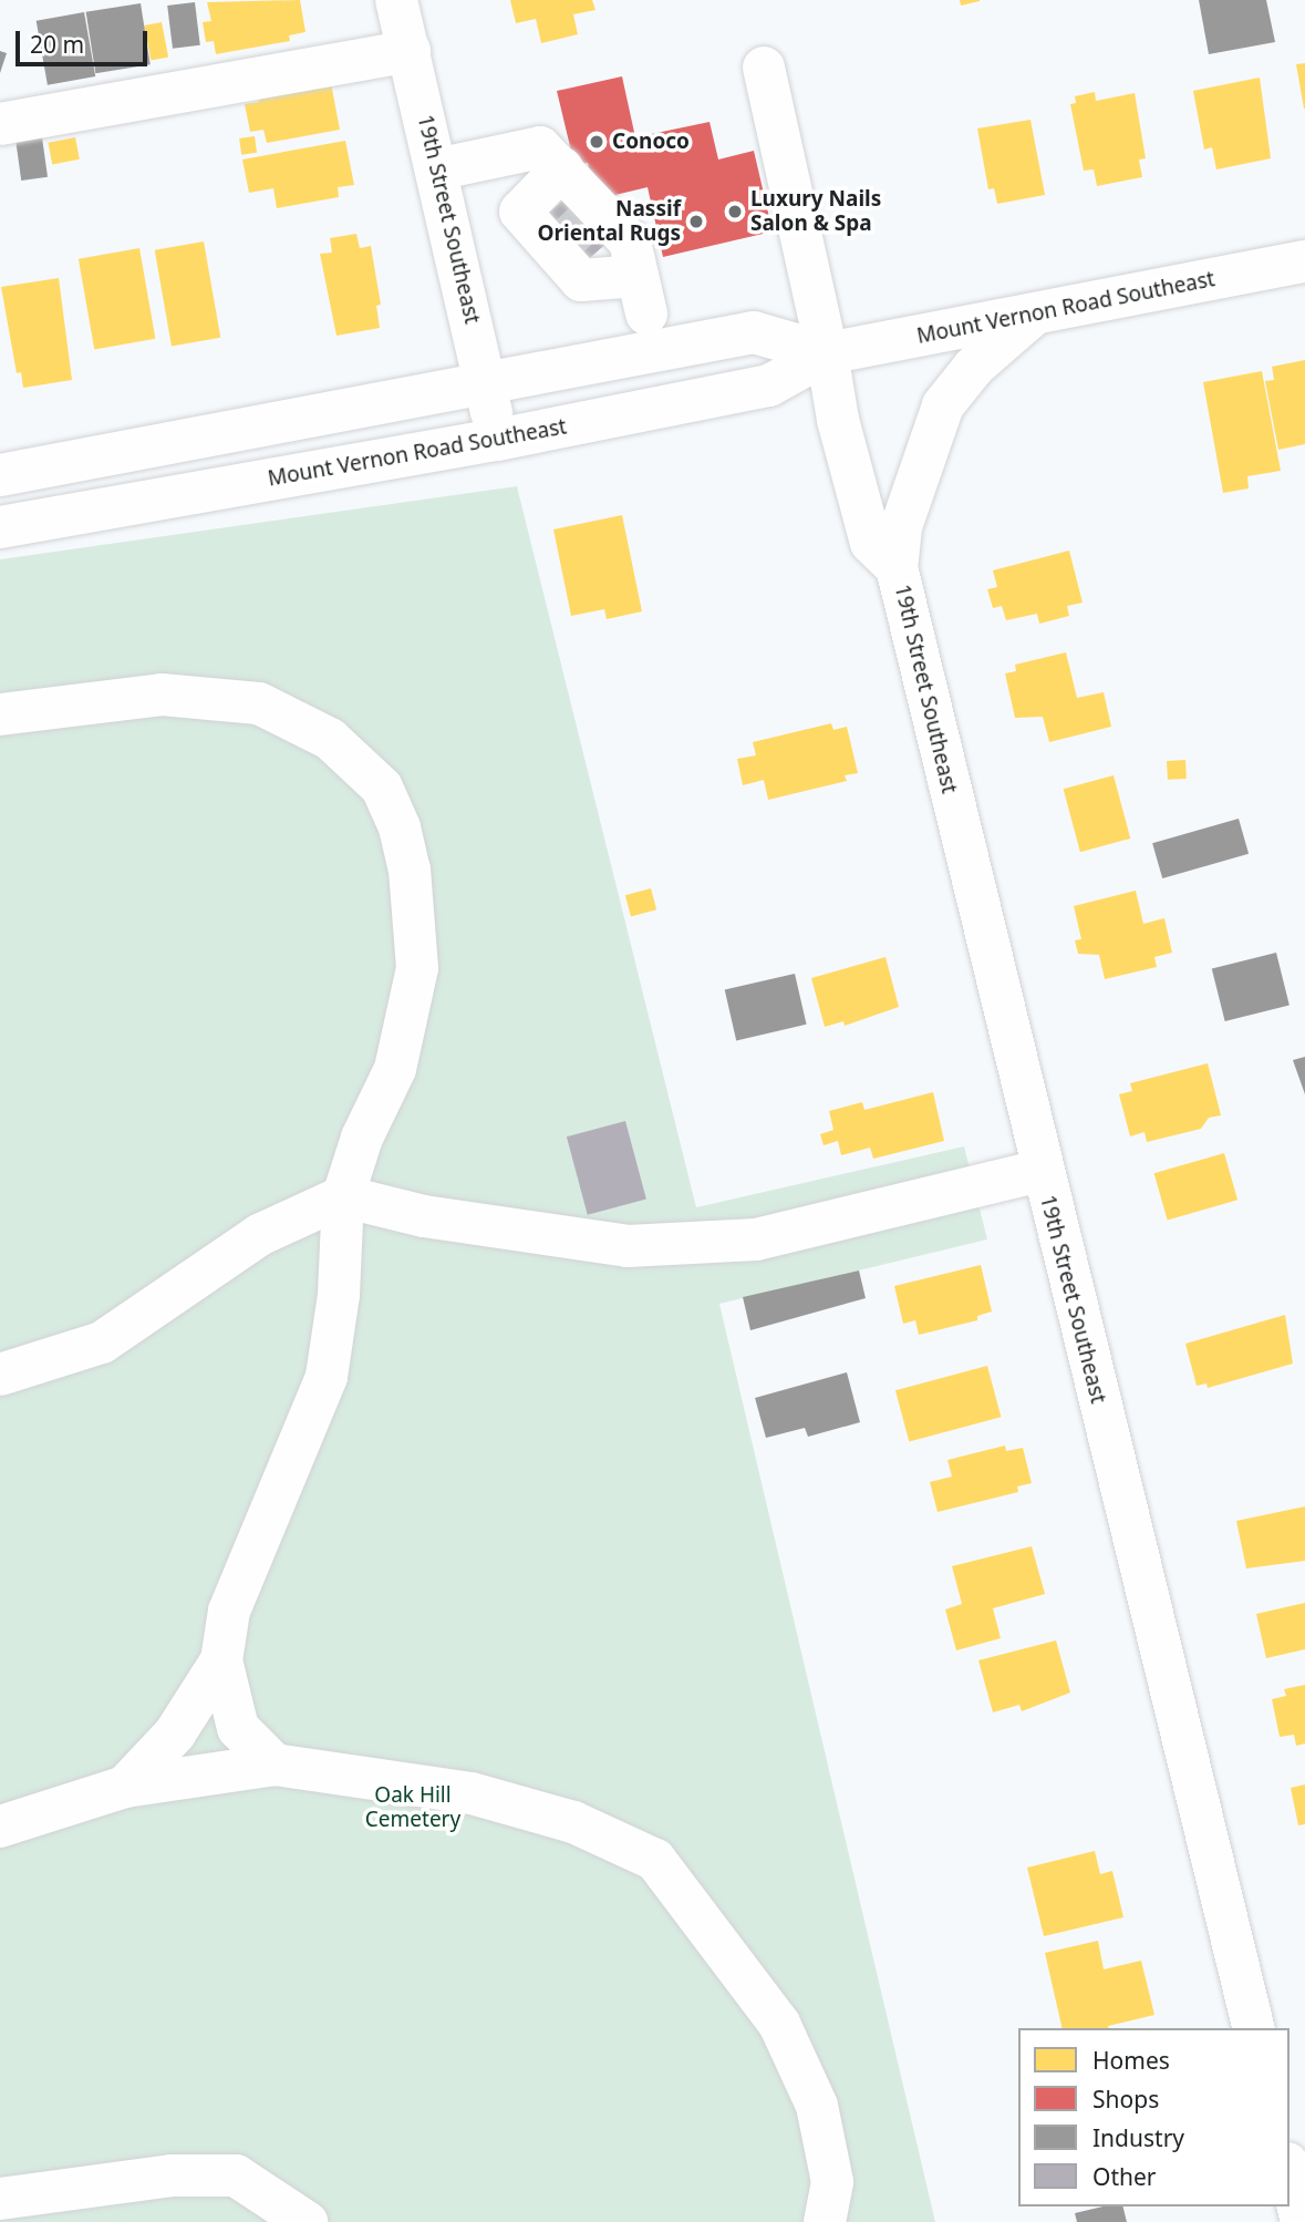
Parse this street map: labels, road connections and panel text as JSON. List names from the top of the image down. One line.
{"streets":{"main road":["19th Street Southeast","Mount Vernon Road Southeast"]},"crossings":[["19th Street Southeast","Mount Vernon Road Southeast"]],"parks":["Oak Hill Cemetery"],"places":["Conoco","Luxury Nails Salon & Spa","Nassif Oriental Rugs"],"legend":["Homes","Shops","Industry","Other"],"scale_bar":"20 m"}
